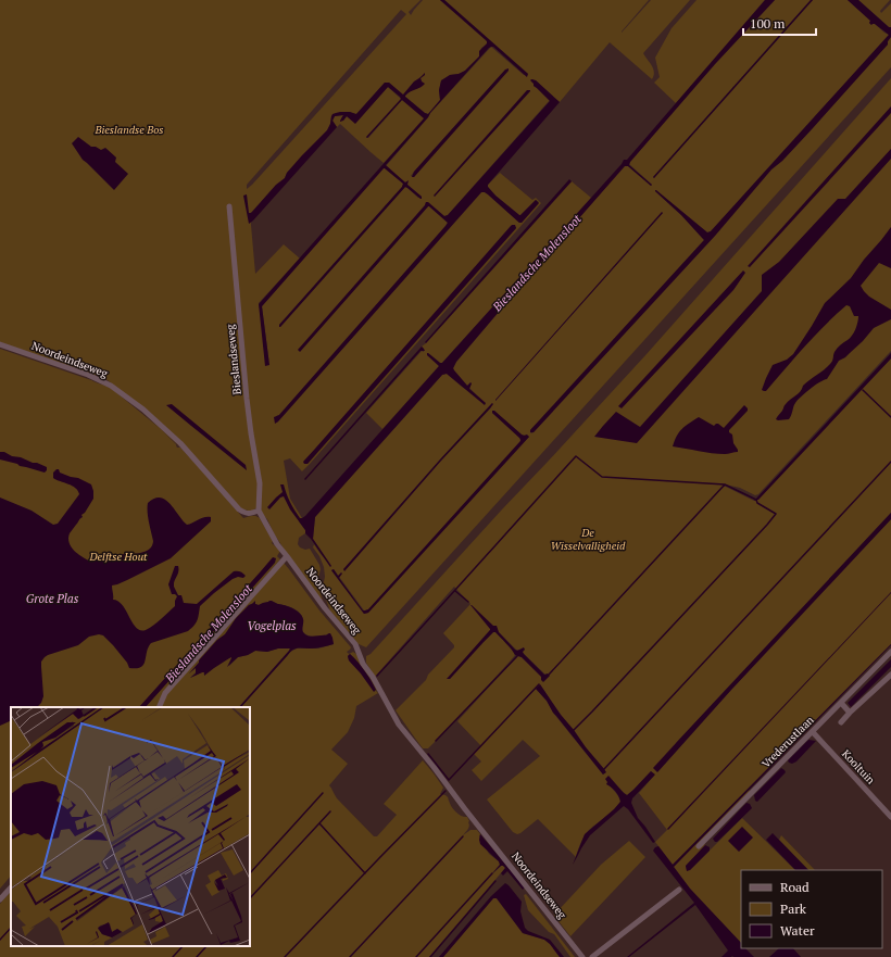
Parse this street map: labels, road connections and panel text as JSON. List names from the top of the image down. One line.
{"streets":{"street":["Noordeindseweg","Bieslandseweg","Vrederustlaan","Kooltuin"]},"crossings":[["Noordeindseweg","Bieslandseweg"],["Vrederustlaan","Kooltuin"]],"water":["Bieslandsche Molensloot","Grote Plas","Vogelplas"],"parks":["Bieslandse Bos","De Wisselvalligheid","Delftse Hout"],"legend":["Road","Park","Water"],"scale_bar":"100 m"}
